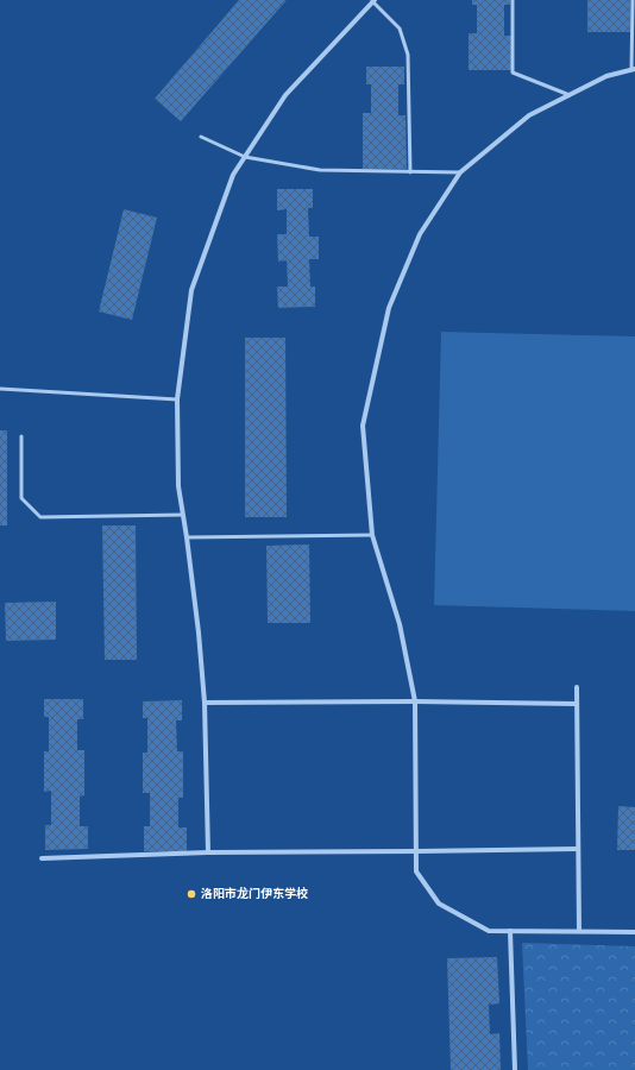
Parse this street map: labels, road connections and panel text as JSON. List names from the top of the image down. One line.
{"places":["洛阳市龙门伊东学校"]}
